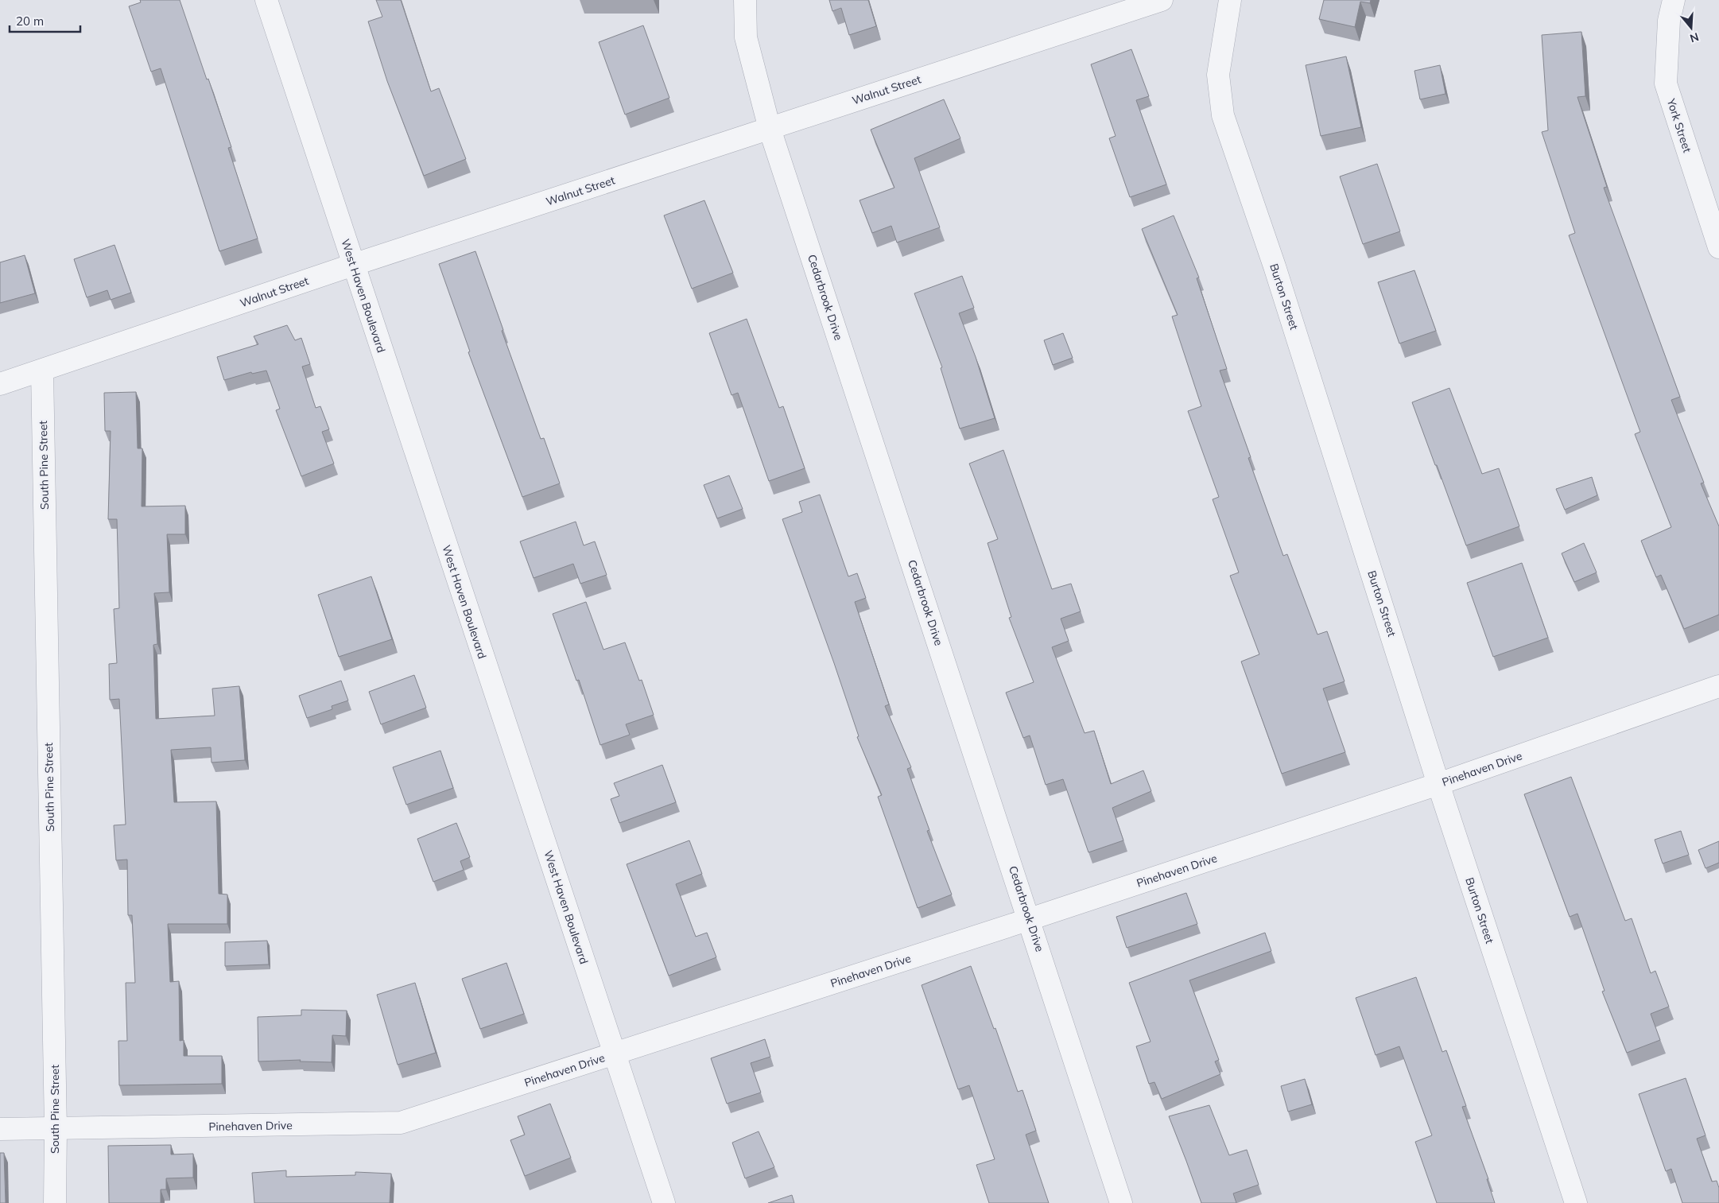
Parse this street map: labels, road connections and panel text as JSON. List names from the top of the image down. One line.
{"streets":{"street":["Walnut Street","York Street","West Haven Boulevard","Burton Street","Cedarbrook Drive","South Pine Street","Pinehaven Drive"]},"crossings":[["Walnut Street","West Haven Boulevard"],["Walnut Street","Cedarbrook Drive"],["Walnut Street","South Pine Street"],["West Haven Boulevard","Pinehaven Drive"],["Burton Street","Pinehaven Drive"],["Cedarbrook Drive","Pinehaven Drive"],["South Pine Street","Pinehaven Drive"]],"scale_bar":"20 m","north":"bottom"}
